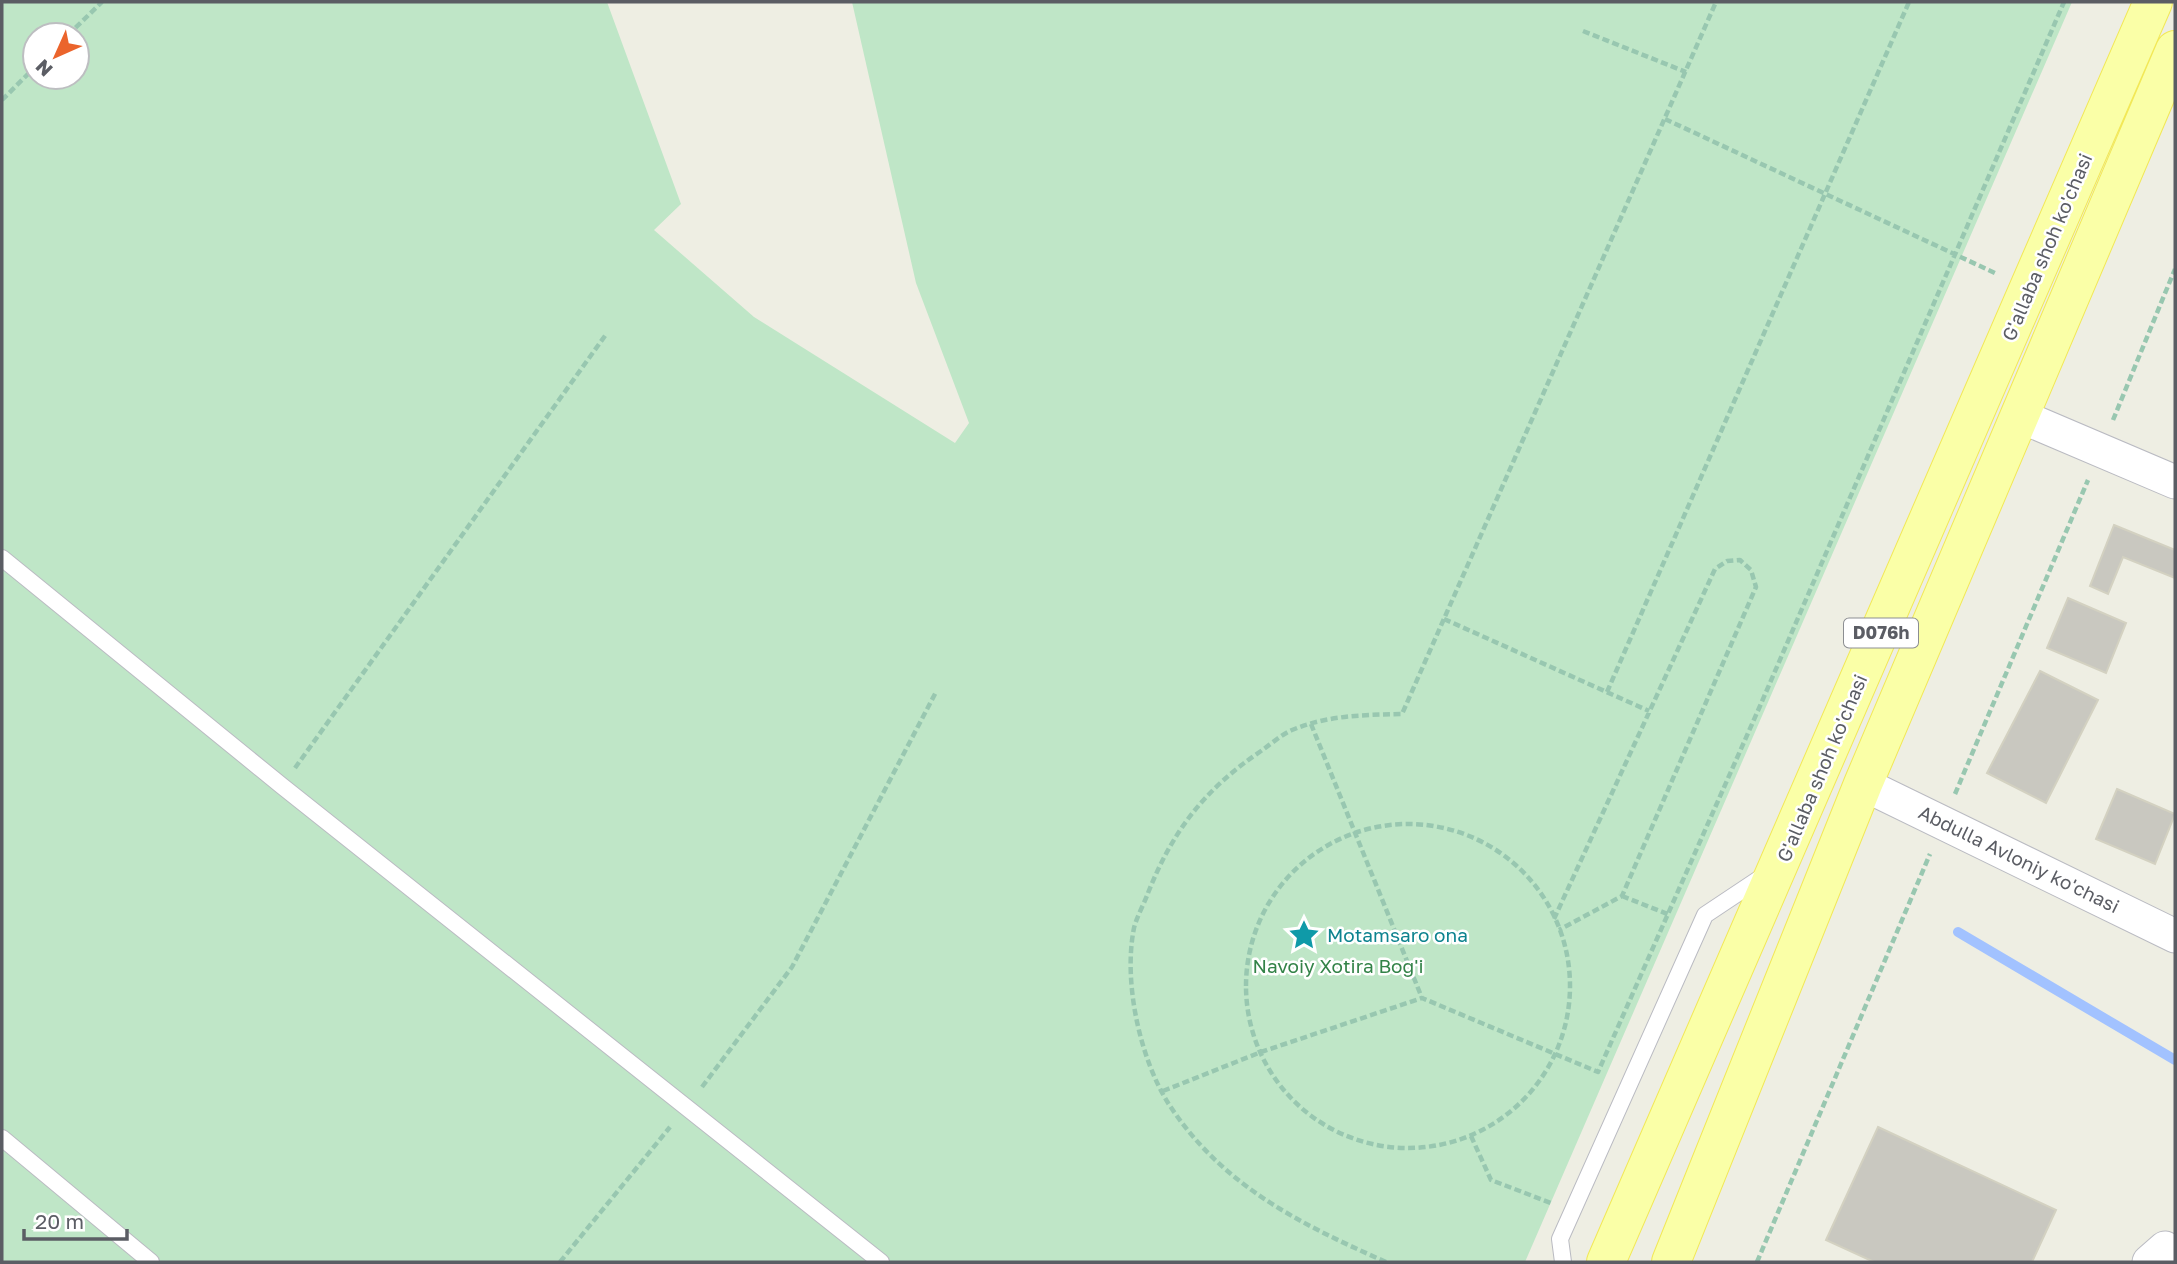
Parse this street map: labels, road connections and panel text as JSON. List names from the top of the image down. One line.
{"streets":{"main road":["G'allaba shoh ko'chasi","D076h"],"street":["Abdulla Avloniy ko'chasi"]},"crossings":[["D076h","Abdulla Avloniy ko'chasi"]],"parks":["Navoiy Xotira Bog'i"],"places":{"place":["Motamsaro ona"]},"scale_bar":"20 m","north":"bottom left"}
